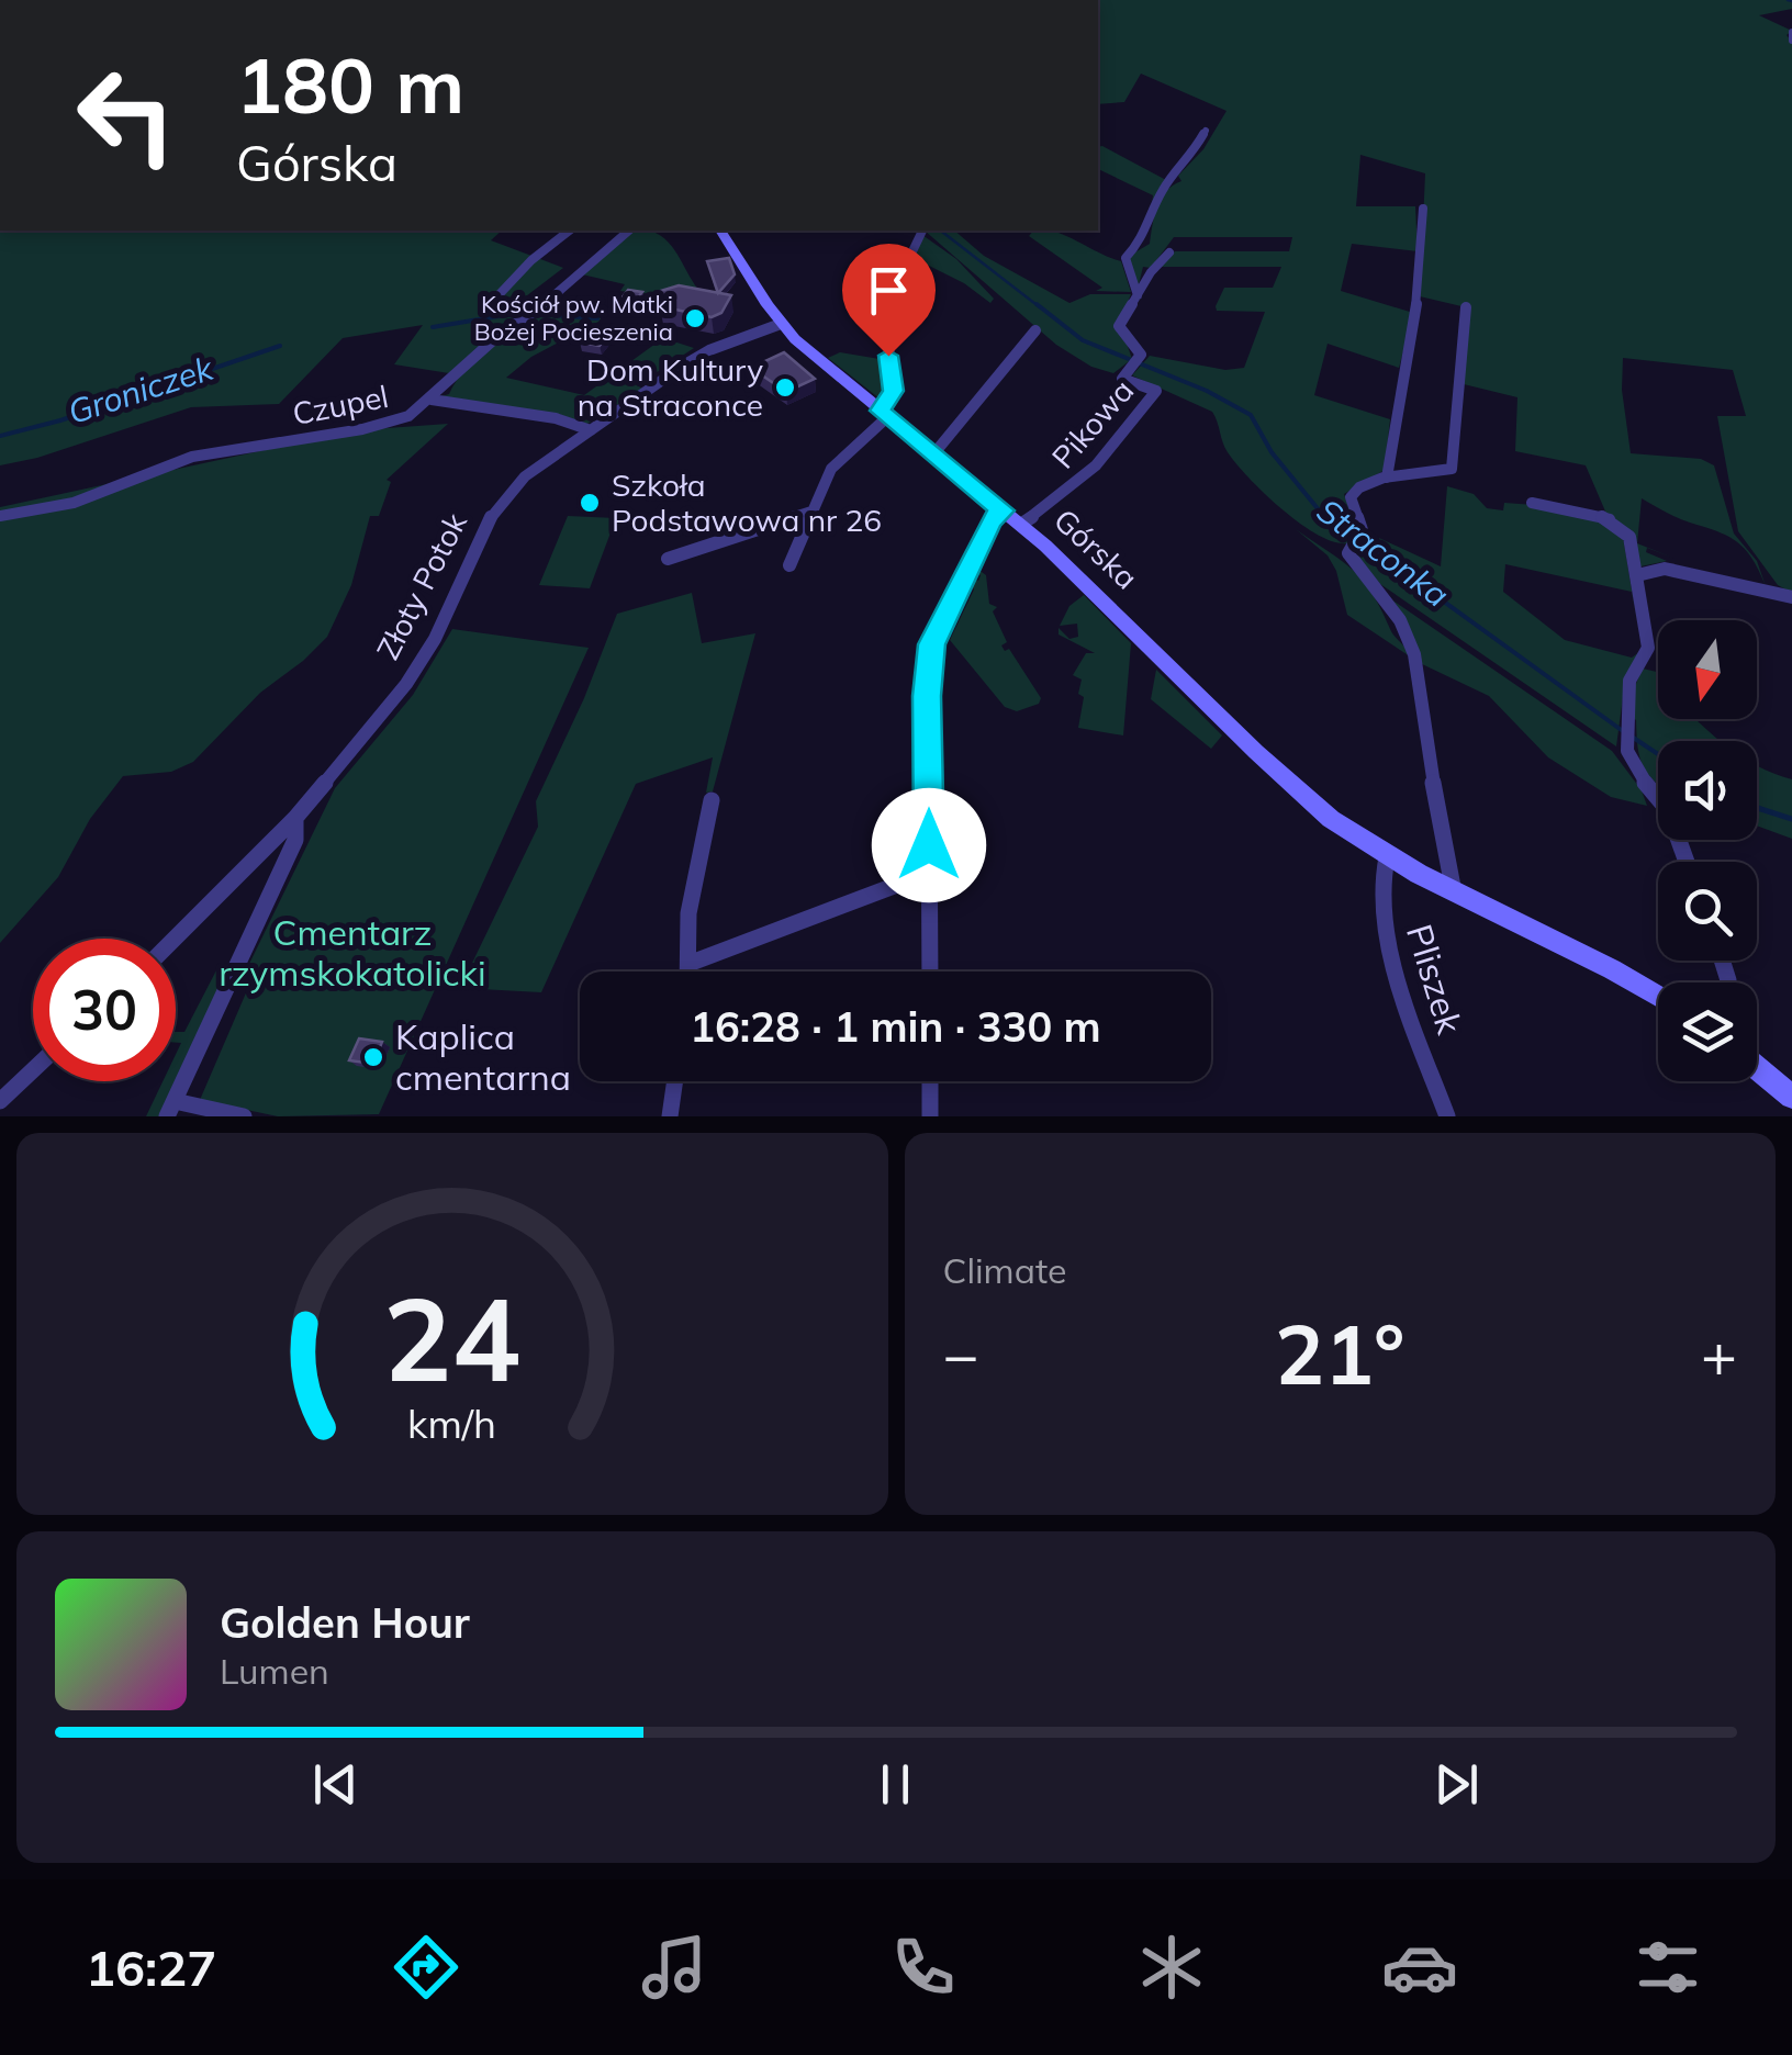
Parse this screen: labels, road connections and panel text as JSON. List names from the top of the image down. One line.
{"streets":{"street":["Czupel","Pikowa","Górska","Złoty Potok","Pliszek"]},"crossings":[["Pikowa","Górska"],["Górska","Złoty Potok"],["Górska","Pliszek"]],"water":["Groniczek","Straconka"],"parks":["Cmentarz rzymskokatolicki"],"places":["Kościół pw. Matki Bożej Pocieszenia","Dom Kultury na Straconce","Szkoła Podstawowa nr 26","Kaplica cmentarna"],"north":"bottom","page":{"turn":["180 m","Górska"],"limit":"30","trip":"16:28 · 1 min · 330 m","tile":"Climate","heat":["−","21°","+"],"song":["Golden Hour","Lumen"],"tabs":"16:27","gauge":["24","km/h"]}}
